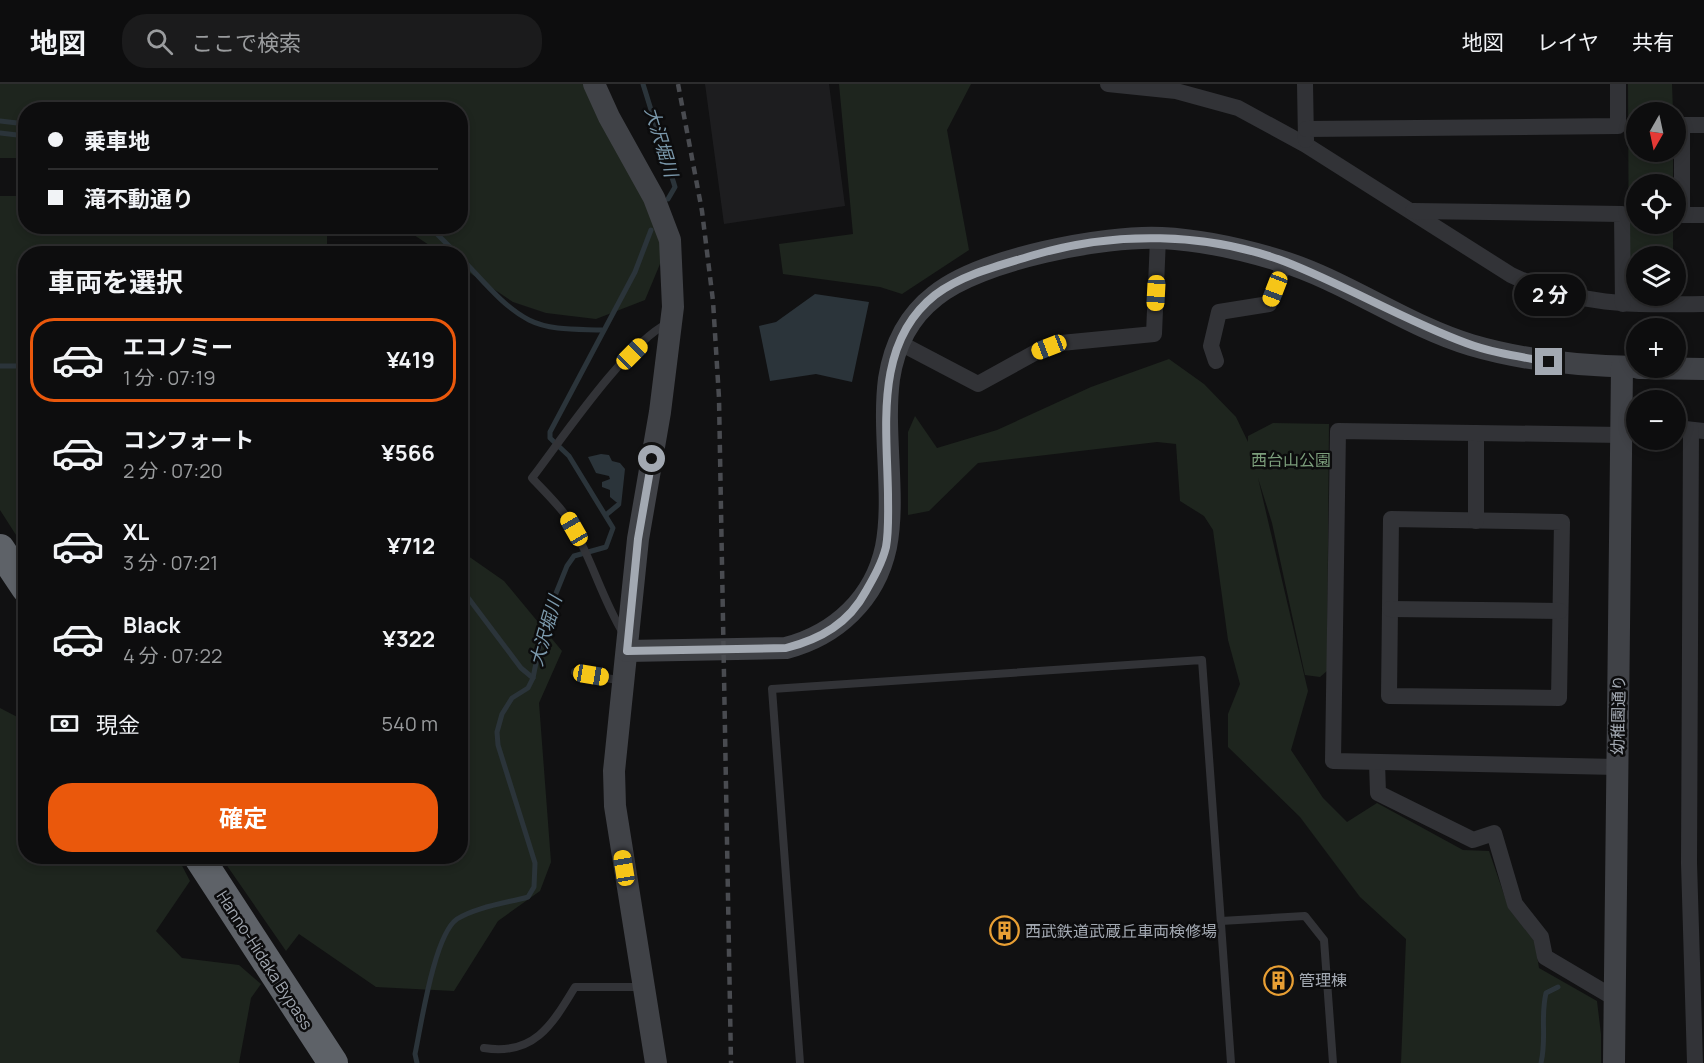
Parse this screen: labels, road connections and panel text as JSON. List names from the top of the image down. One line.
{"streets":{"highway":["Hanno-Hidaka Bypass"],"street":["幼稚園通り"]},"water":["大沢堀川"],"parks":["西台山公園"],"places":{"building":["西武鉄道武蔵丘車両検修場","管理棟"]},"north":"bottom","page":{"header":"地図","search":"ここで検索","nav":["地図","レイヤ","共有"],"map_buttons":["+","−"],"banner":["乗車地","滝不動通り"],"heading":"車両を選択","bubble":"2 分","list":[{"name":"エコノミー","note":"1 分 · 07:19","value":"¥419"},{"name":"コンフォート","note":"2 分 · 07:20","value":"¥566"},{"name":"XL","note":"3 分 · 07:21","value":"¥712"},{"name":"Black","note":"4 分 · 07:22","value":"¥322"}],"pay":["現金","540 m"],"buttons":"確定"}}
